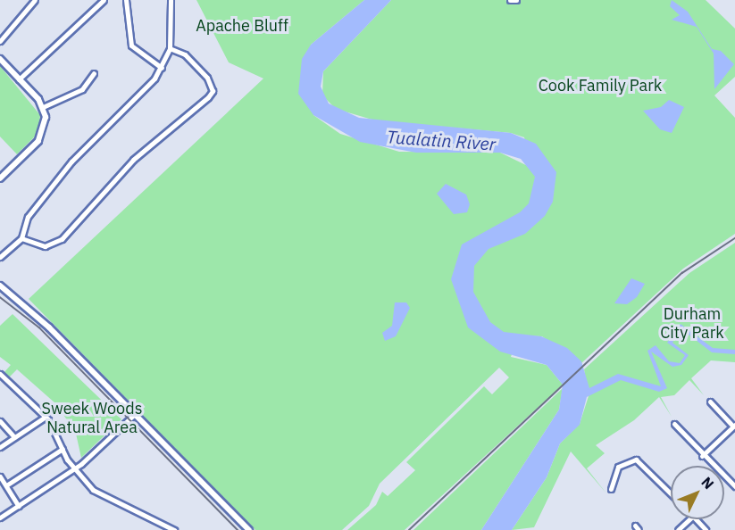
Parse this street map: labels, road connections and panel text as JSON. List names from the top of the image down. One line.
{"water":["Tualatin River"],"parks":["Apache Bluff","Cook Family Park","Durham City Park","Sweek Woods Natural Area"],"north":"top right"}
